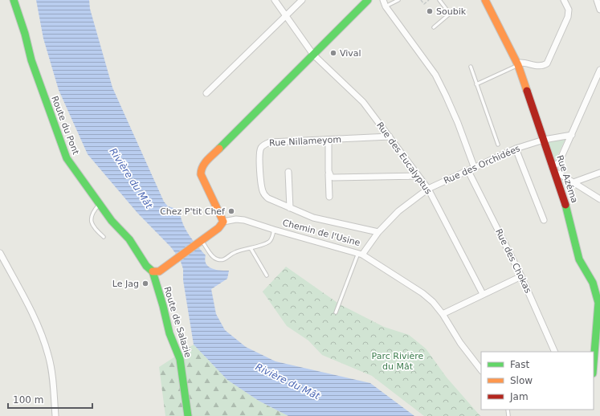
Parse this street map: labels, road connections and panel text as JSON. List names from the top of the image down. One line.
{"streets":{"main road":["Route du Pont","Rue Azéma","Route de Salazie"],"street":["Rue Nillameyom","Rue des Eucalyptus","Rue des Orchidées","Chemin de l'Usine","Rue des Chokas"]},"crossings":[["Route du Pont","Route de Salazie"],["Rue Nillameyom","Rue des Eucalyptus"],["Rue Nillameyom","Rue des Orchidées"],["Rue des Eucalyptus","Rue des Orchidées"],["Rue des Orchidées","Rue Azéma"],["Rue des Orchidées","Chemin de l'Usine"],["Rue des Orchidées","Rue des Chokas"]],"water":["Rivière du Mât"],"parks":["Parc Rivière du Mât"],"places":["Soubik","Vival","Chez P'tit Chef","Le Jag"],"legend":["Fast","Slow","Jam"],"scale_bar":"100 m"}
